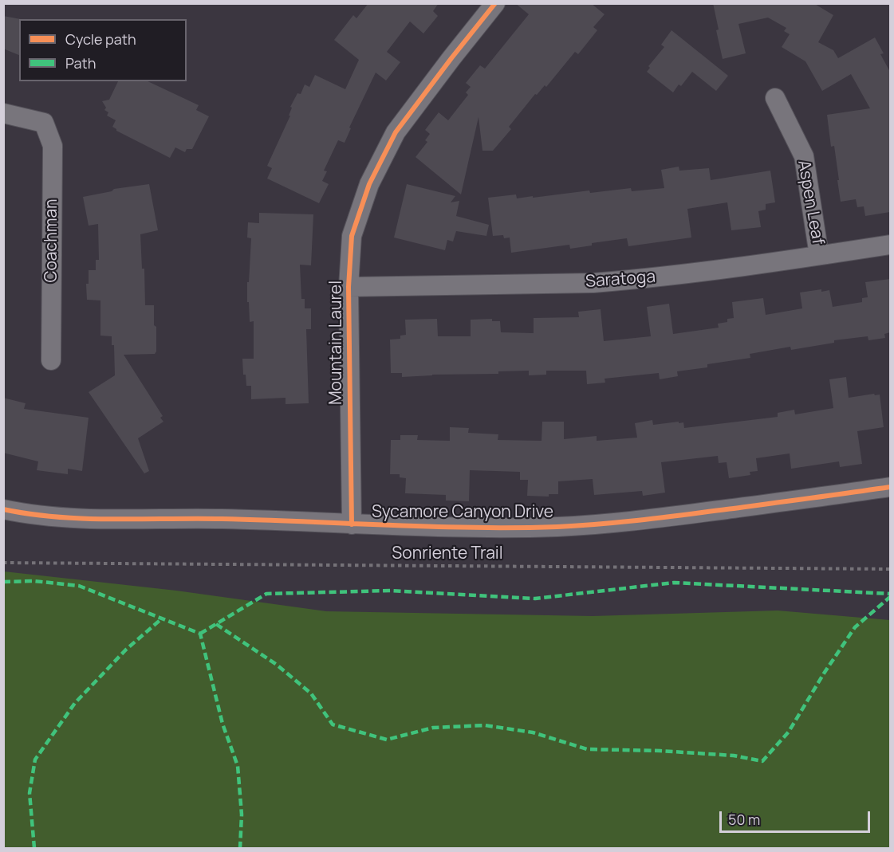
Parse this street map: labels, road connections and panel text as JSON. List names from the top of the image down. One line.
{"streets":{"street":["Aspen Leaf","Coachman","Saratoga","Mountain Laurel","Sycamore Canyon Drive"],"path":["Sonriente Trail"]},"crossings":[["Aspen Leaf","Saratoga"],["Saratoga","Mountain Laurel"],["Mountain Laurel","Sycamore Canyon Drive"]],"legend":["Cycle path","Path"],"scale_bar":"50 m"}
